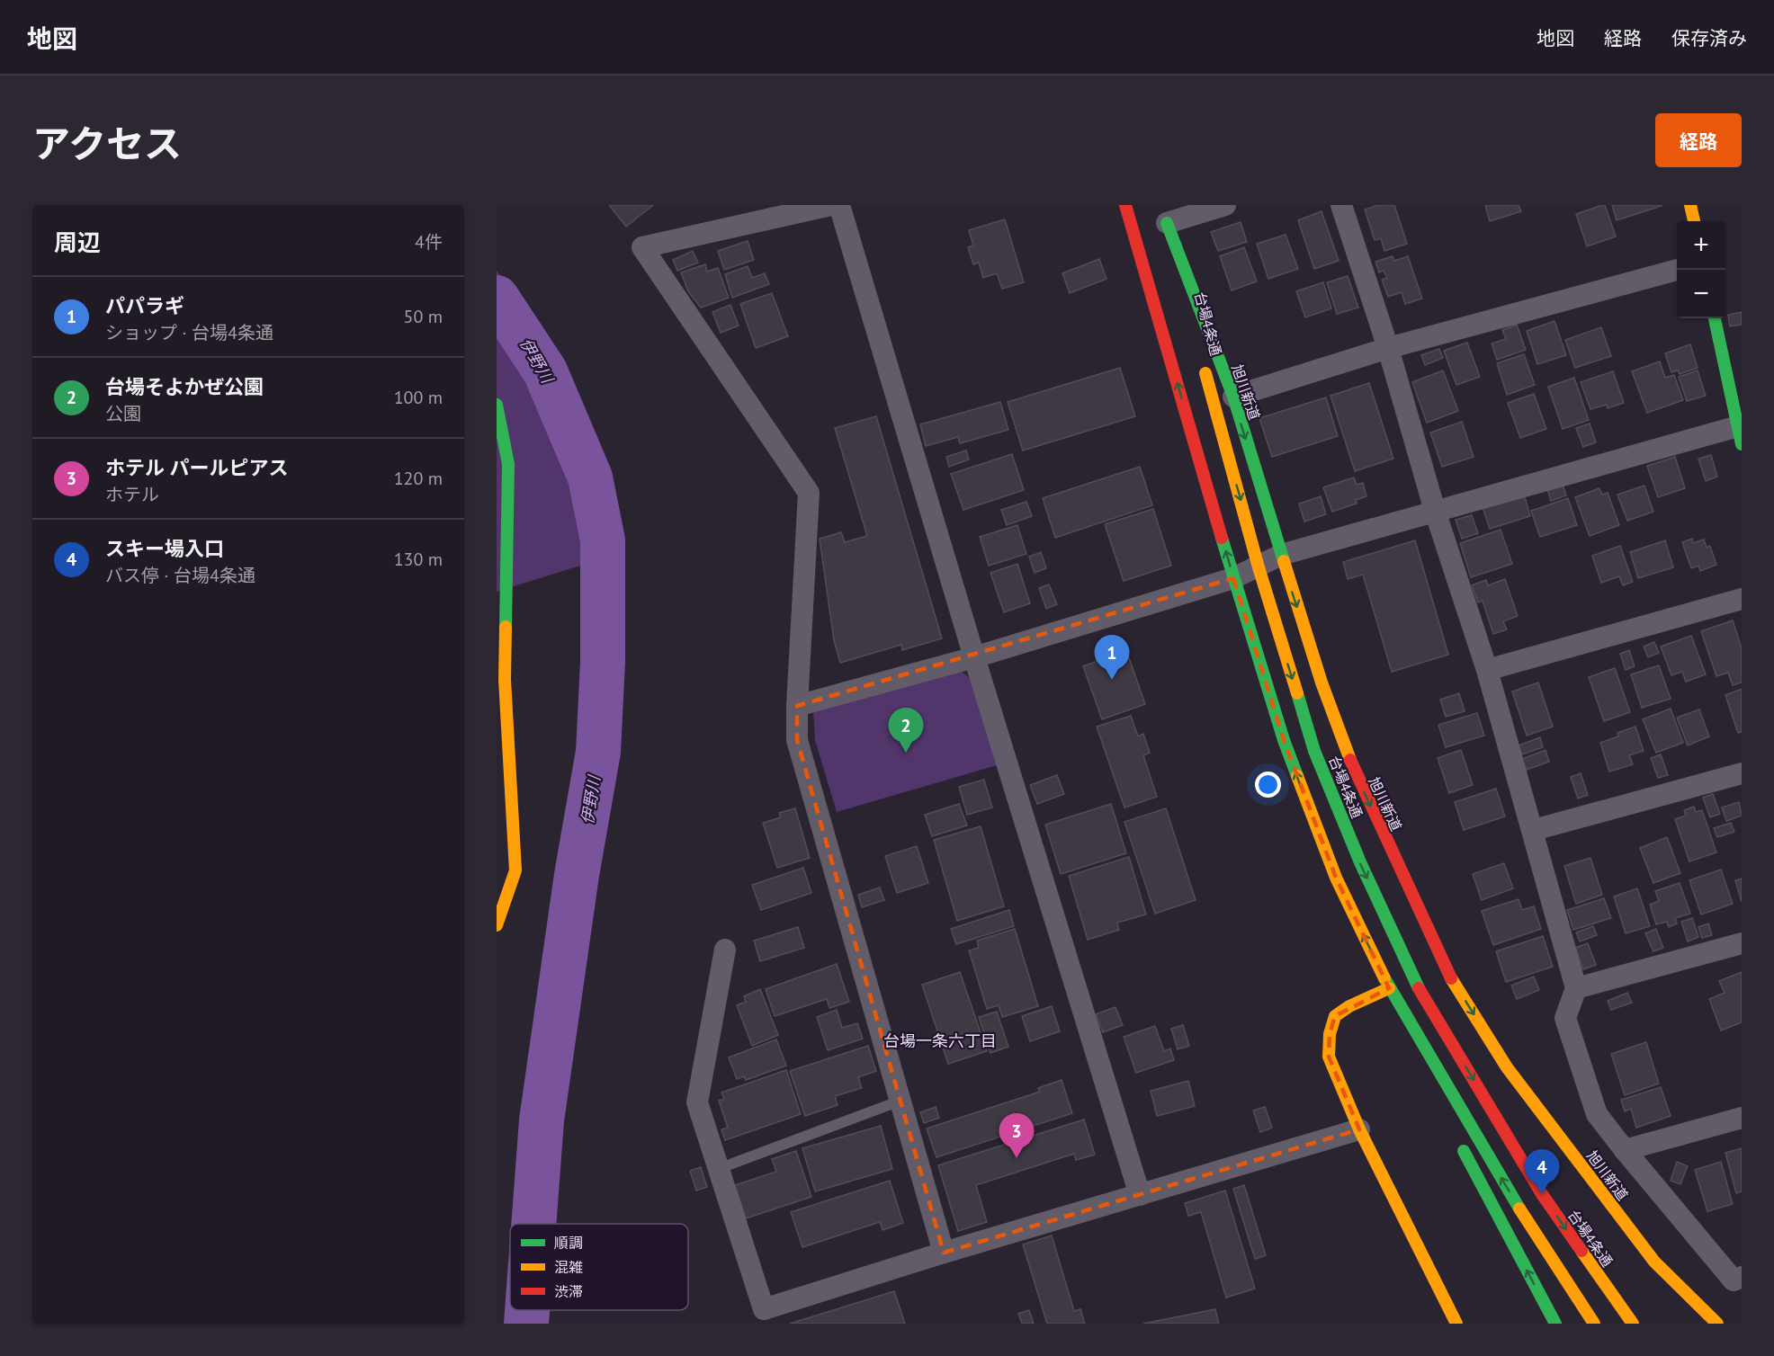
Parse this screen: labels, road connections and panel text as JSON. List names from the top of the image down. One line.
{"streets":{"main road":["台場4条通","旭川新道"]},"crossings":[["台場4条通","旭川新道"]],"districts":["台場一条六丁目"],"water":["伊野川"],"legend":["順調","混雑","渋滞"],"page":{"header":"地図","nav":["地図","経路","保存済み"],"title":"アクセス","buttons":"経路","heading":["周辺","4件"],"map_buttons":["+","−"],"list":[{"mark":"1","name":"パパラギ","note":"ショップ · 台場4条通","value":"50 m"},{"mark":"2","name":"台場そよかぜ公園","note":"公園","value":"100 m"},{"mark":"3","name":"ホテル パールピアス","note":"ホテル","value":"120 m"},{"mark":"4","name":"スキー場入口","note":"バス停 · 台場4条通","value":"130 m"}],"pins":["1","2","3","4"]}}
